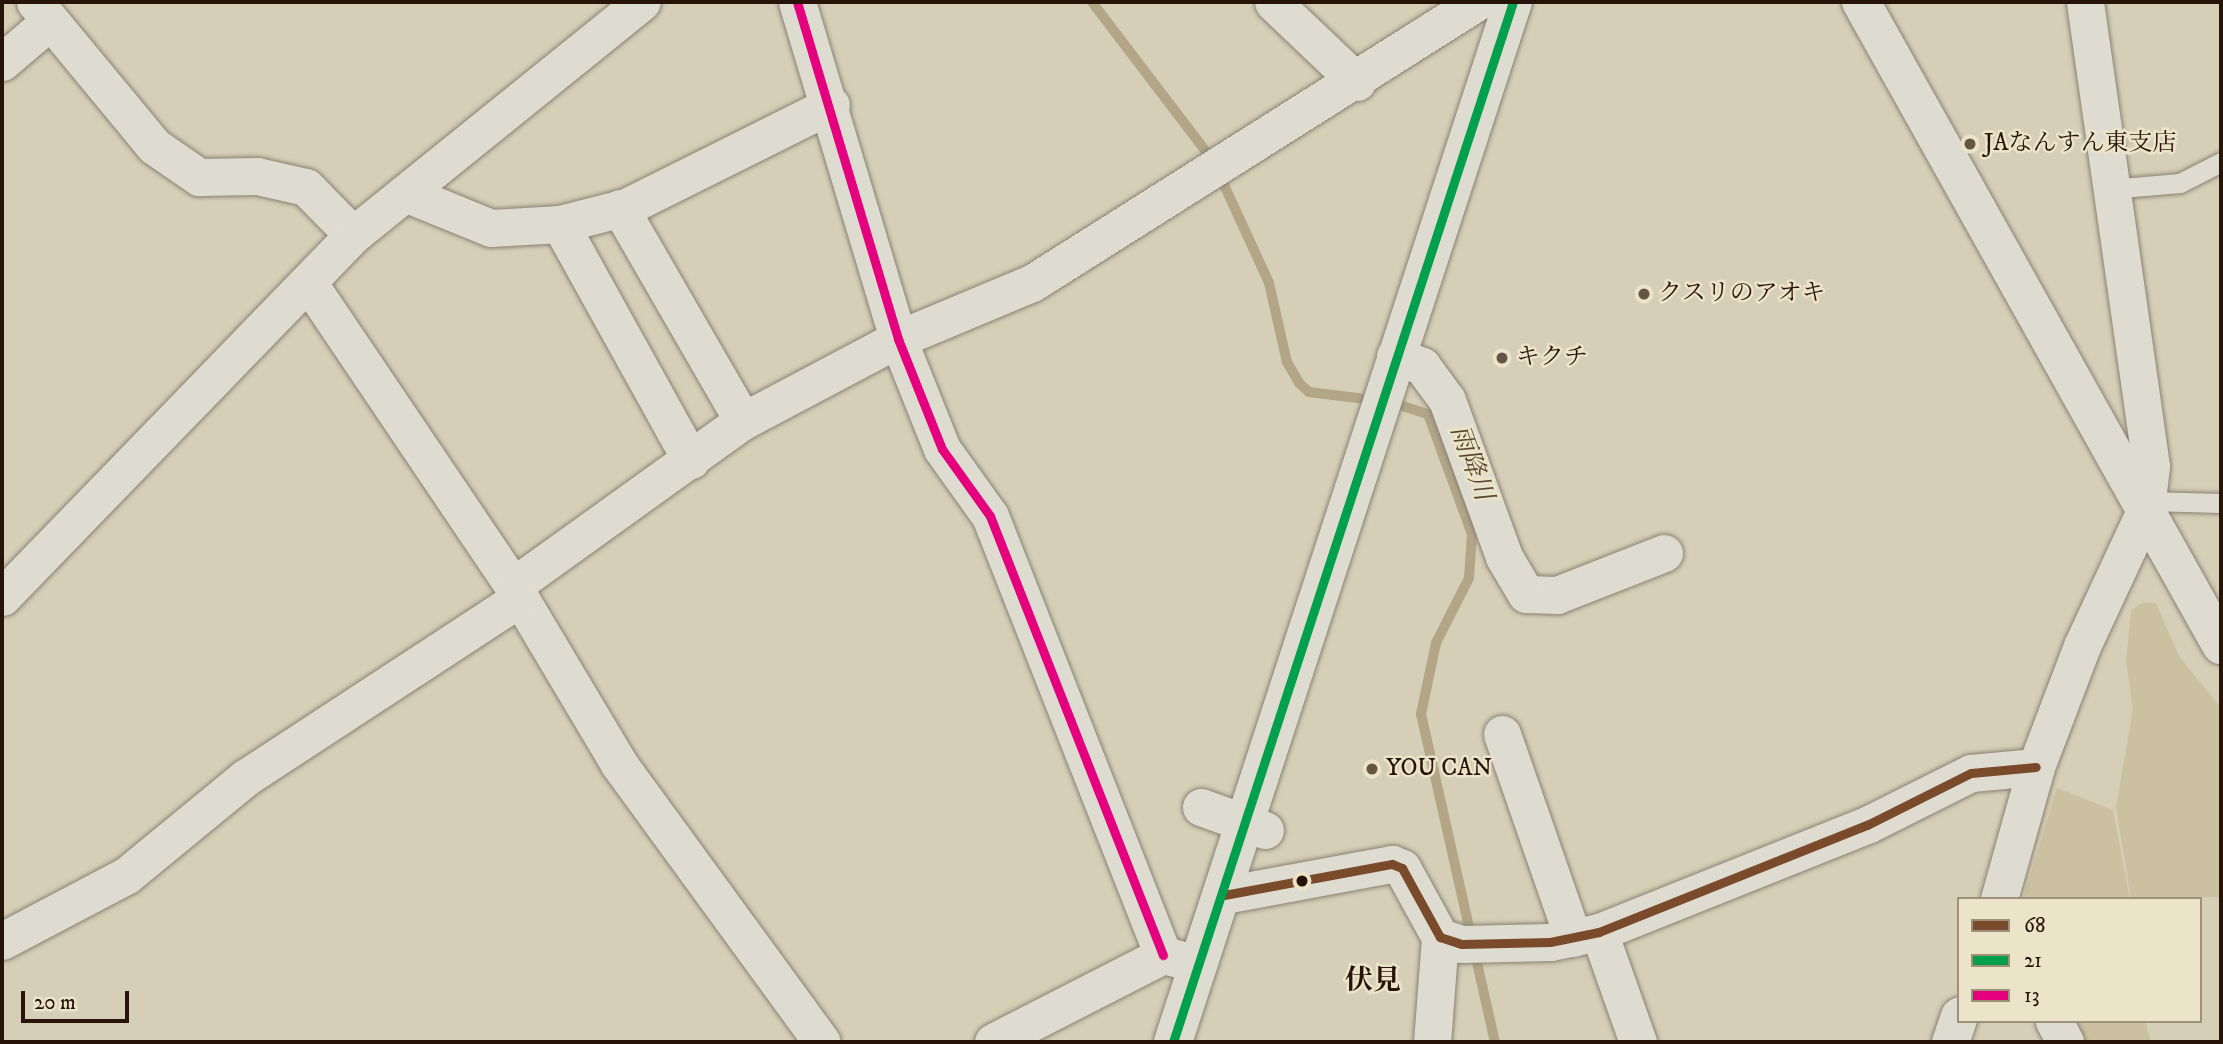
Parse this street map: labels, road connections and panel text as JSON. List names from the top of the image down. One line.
{"districts":["伏見"],"water":["雨降川"],"places":["JAなんすん東支店","クスリのアオキ","キクチ","YOU CAN"],"lines":["transit line 21","transit line 13","transit line 68"],"legend":["68","21","13"],"scale_bar":"20 m"}
